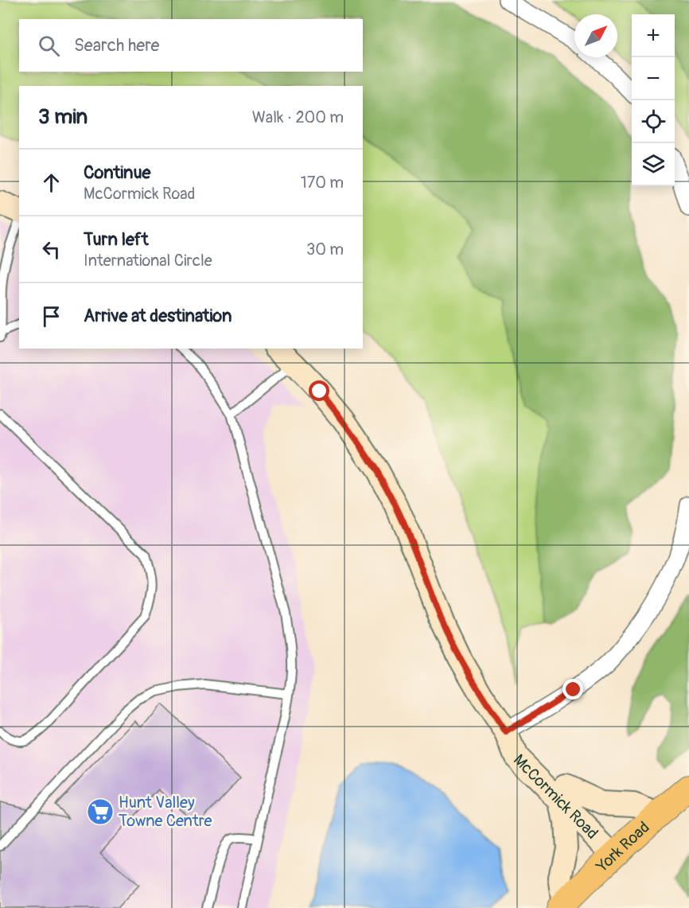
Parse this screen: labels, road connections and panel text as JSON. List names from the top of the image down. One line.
{"streets":{"main road":["McCormick Road","York Road"]},"crossings":[["McCormick Road","York Road"]],"places":{"supermarket":["Hunt Valley Towne Centre"]},"north":"top right","page":{"map_buttons":["+","−"],"search":"Search here","heading":["3 min","Walk · 200 m"],"list":[["Continue","McCormick Road","170 m"],["Turn left","International Circle","30 m"],"Arrive at destination"]}}
